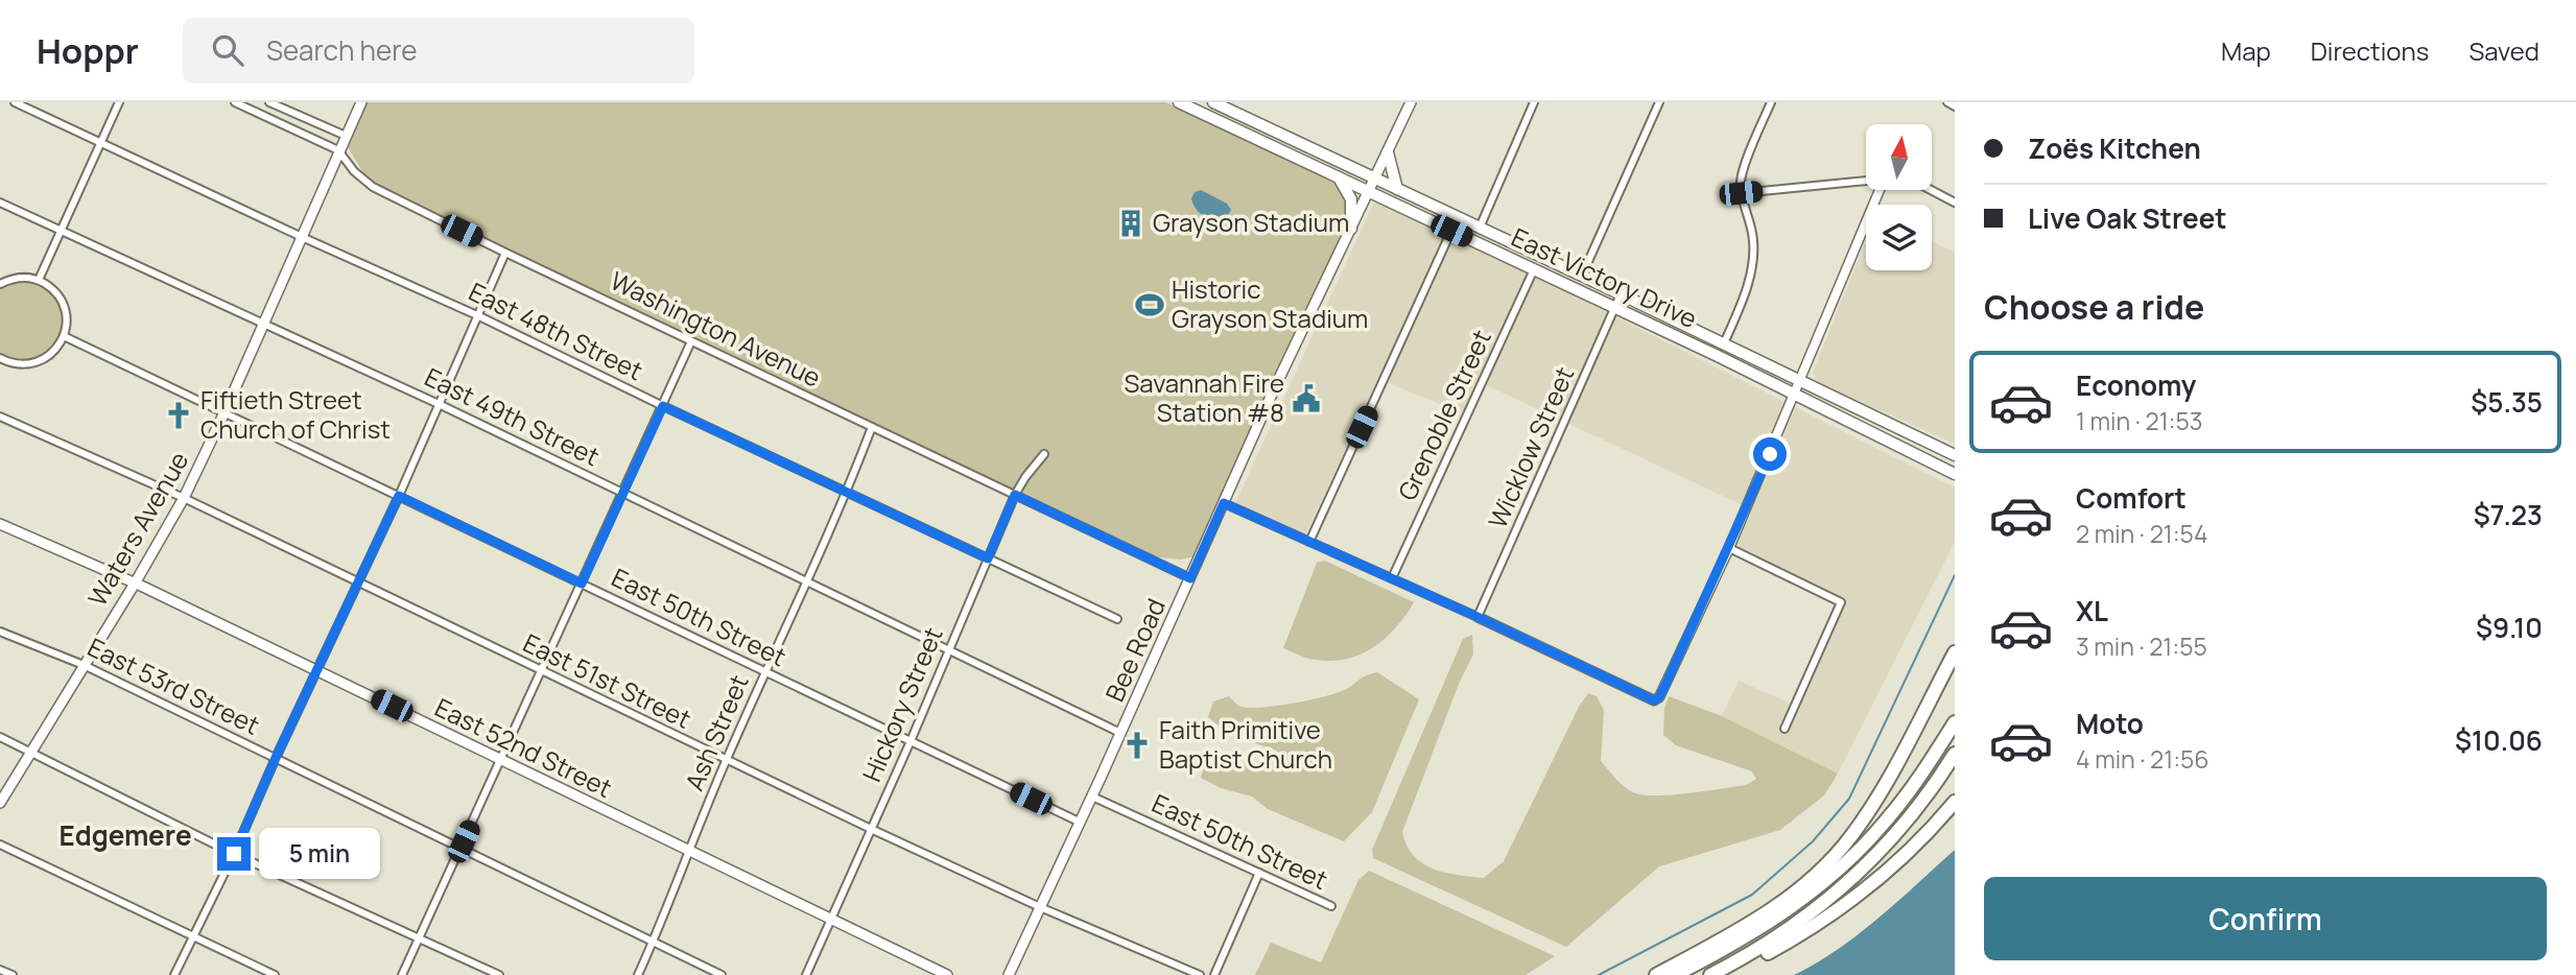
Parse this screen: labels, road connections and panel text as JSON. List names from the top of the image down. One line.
{"streets":{"main road":["East Victory Drive","Waters Avenue","Bee Road","East 52nd Street"],"street":["Washington Avenue","East 48th Street","Grenoble Street","East 49th Street","Wicklow Street","East 50th Street","East 51st Street","East 53rd Street","Hickory Street","Ash Street"]},"crossings":[["East Victory Drive","Grenoble Street"],["East Victory Drive","Wicklow Street"],["East Victory Drive","Bee Road"],["Washington Avenue","Waters Avenue"],["Washington Avenue","Bee Road"],["Washington Avenue","Hickory Street"],["Washington Avenue","Ash Street"],["East 48th Street","Waters Avenue"],["East 48th Street","Hickory Street"],["East 48th Street","Ash Street"],["East 49th Street","Waters Avenue"],["East 49th Street","Bee Road"],["East 49th Street","Hickory Street"],["East 49th Street","Ash Street"],["Waters Avenue","East 50th Street"],["Waters Avenue","East 51st Street"],["Waters Avenue","East 53rd Street"],["Waters Avenue","East 52nd Street"],["East 50th Street","Bee Road"],["East 50th Street","Hickory Street"],["East 50th Street","Ash Street"],["Bee Road","East 51st Street"],["East 51st Street","Hickory Street"],["East 51st Street","Ash Street"],["East 53rd Street","Ash Street"],["Hickory Street","East 52nd Street"],["Ash Street","East 52nd Street"]],"districts":["Edgemere"],"places":{"building":["Grayson Stadium"],"sports":["Historic Grayson Stadium"],"public building":["Savannah Fire Station #8"],"church":["Fiftieth Street Church of Christ","Faith Primitive Baptist Church"]},"north":"top","page":{"header":"Hoppr","search":"Search here","nav":["Map","Directions","Saved"],"banner":["Zoës Kitchen","Live Oak Street"],"heading":"Choose a ride","list":[{"name":"Economy","note":"1 min · 21:53","value":"$5.35"},{"name":"Comfort","note":"2 min · 21:54","value":"$7.23"},{"name":"XL","note":"3 min · 21:55","value":"$9.10"},{"name":"Moto","note":"4 min · 21:56","value":"$10.06"}],"bubble":"5 min","buttons":"Confirm"}}
